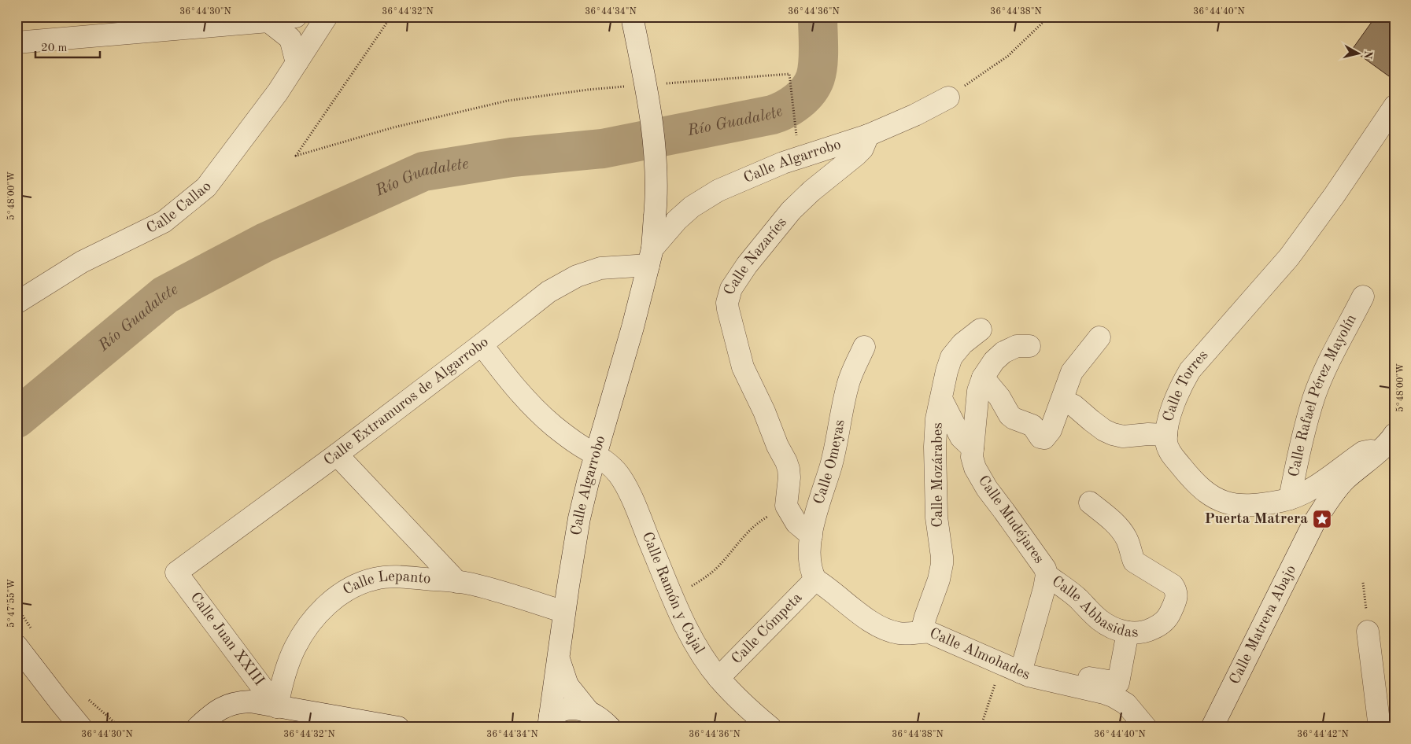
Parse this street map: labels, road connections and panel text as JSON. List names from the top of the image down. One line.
{"streets":{"street":["Calle Algarrobo","Calle Callao","Calle Nazaríes","Calle Torres","Calle Rafael Pérez Mayolín","Calle Extramuros de Algarrobo","Calle Omeyas","Calle Mozárabes","Calle Mudéjares","Calle Lepanto","Calle Ramón y Cajal","Calle Abbasidas","Calle Matrera Abajo","Calle Cómpeta","Calle Juan XXIII","Calle Almohades"]},"crossings":[["Calle Algarrobo","Calle Nazaríes"],["Calle Algarrobo","Calle Extramuros de Algarrobo"],["Calle Algarrobo","Calle Lepanto"],["Calle Algarrobo","Calle Ramón y Cajal"],["Calle Torres","Calle Rafael Pérez Mayolín"],["Calle Torres","Calle Matrera Abajo"],["Calle Extramuros de Algarrobo","Calle Ramón y Cajal"],["Calle Extramuros de Algarrobo","Calle Juan XXIII"],["Calle Omeyas","Calle Cómpeta"],["Calle Omeyas","Calle Almohades"],["Calle Mozárabes","Calle Almohades"],["Calle Mudéjares","Calle Abbasidas"],["Calle Mudéjares","Calle Almohades"],["Calle Lepanto","Calle Juan XXIII"],["Calle Ramón y Cajal","Calle Cómpeta"],["Calle Cómpeta","Calle Almohades"]],"water":["Río Guadalete"],"places":{"place":["Puerta Matrera"]},"scale_bar":"20 m","north":"right","coordinates":["36°44'30\"N","36°44'32\"N","36°44'34\"N","36°44'36\"N","36°44'38\"N","36°44'40\"N","5°48'00\"W","5°47'55\"W","36°44'42\"N"]}
